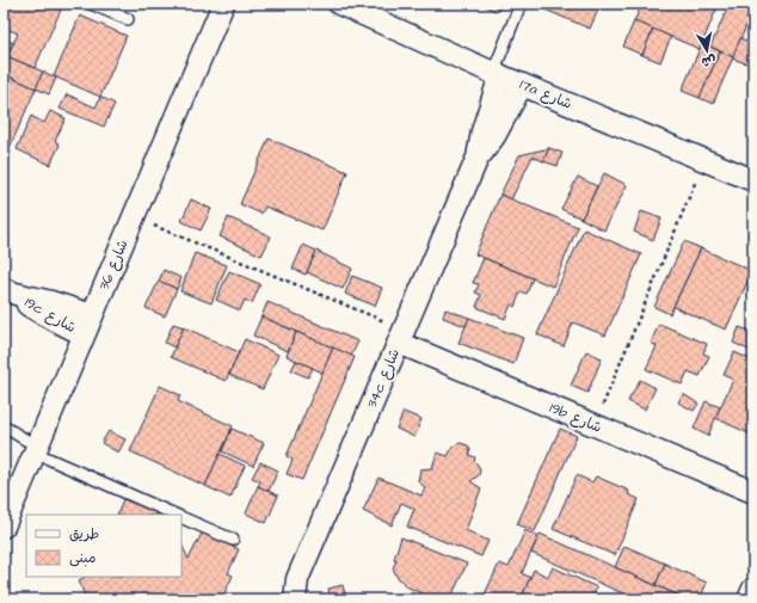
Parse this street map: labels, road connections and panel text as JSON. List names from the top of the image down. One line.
{"streets":{"street":["17a شارع","شارع 36","19c شارع","34c شارع","19b شارع"]},"crossings":[["17a شارع","34c شارع"],["شارع 36","19c شارع"],["34c شارع","19b شارع"]],"legend":["طريق","مبنى"],"north":"bottom"}
